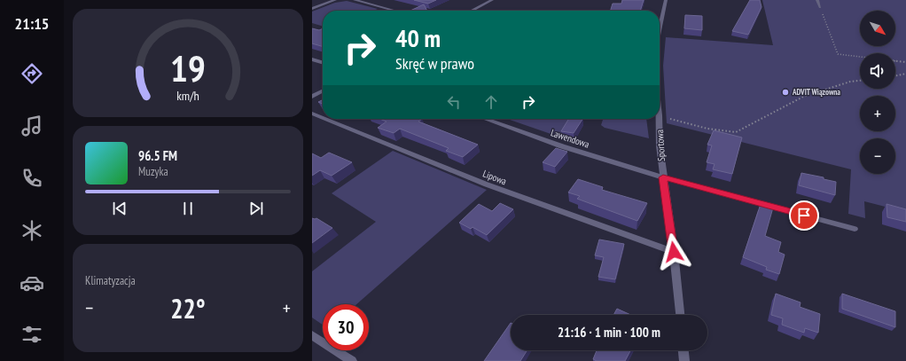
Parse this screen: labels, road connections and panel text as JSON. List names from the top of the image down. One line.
{"streets":{"street":["Lawendowa","Sportowa","Lipowa"]},"crossings":[["Lawendowa","Sportowa"],["Sportowa","Lipowa"]],"places":["ADVIT Wiązowna"],"north":"bottom right","page":{"tabs":"21:15","map_buttons":["+","−"],"turn":["40 m","Skręć w prawo"],"song":["96.5 FM","Muzyka"],"tile":"Klimatyzacja","heat":["−","22°","+"],"limit":"30","trip":"21:16 · 1 min · 100 m","gauge":["19","km/h"]}}
